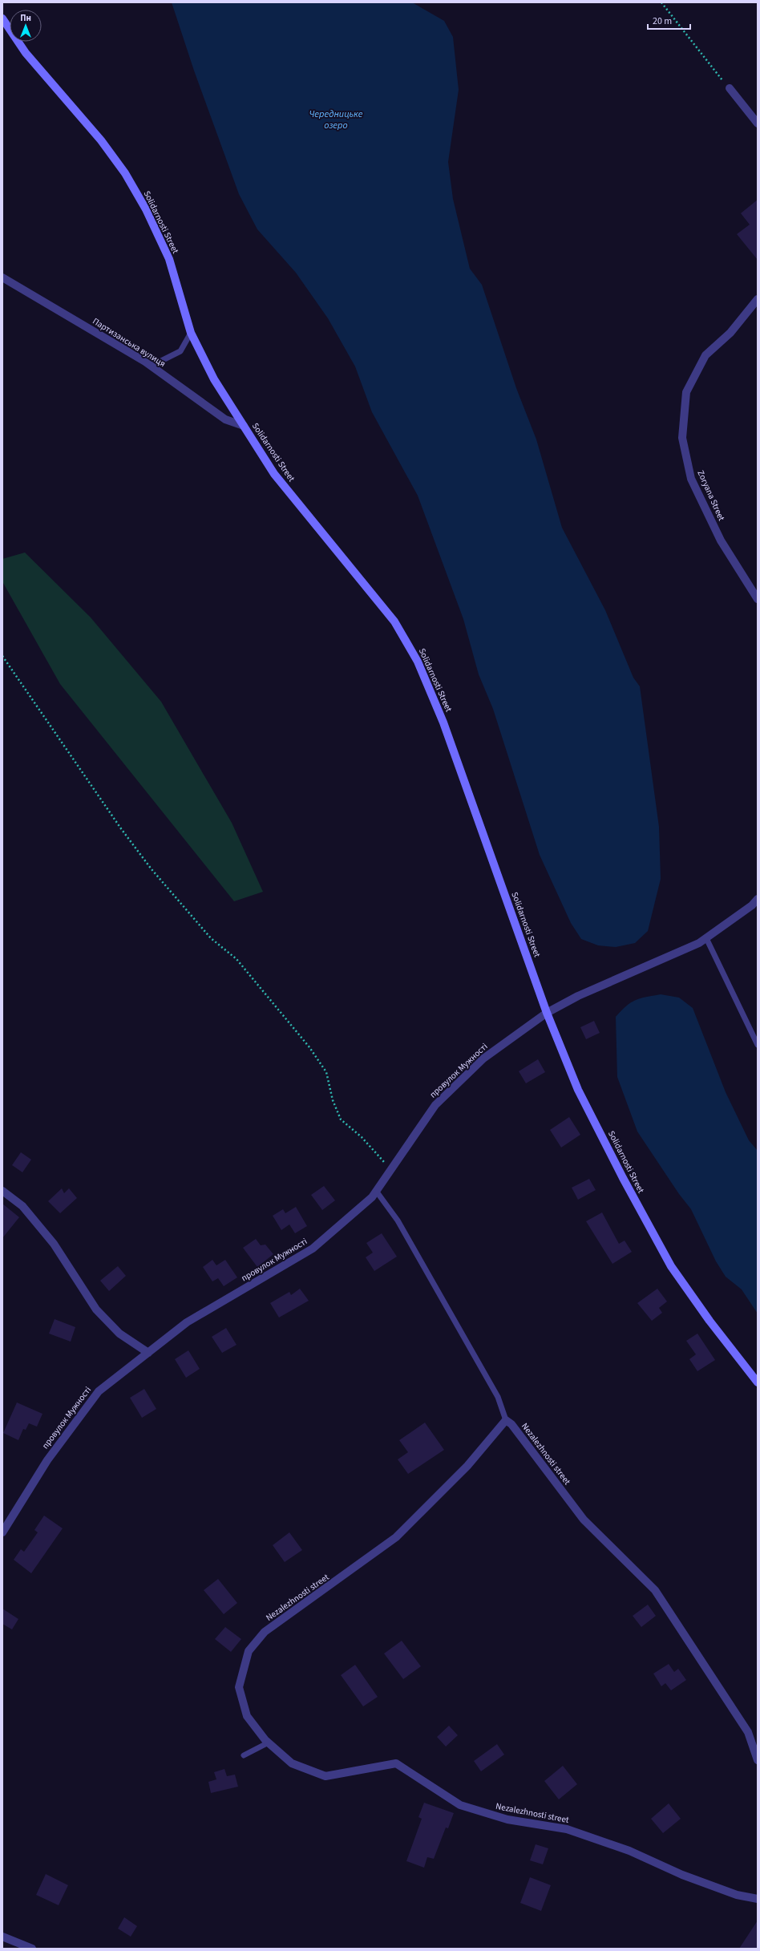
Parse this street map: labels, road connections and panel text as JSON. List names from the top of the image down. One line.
{"streets":{"main road":["Solidarnosti Street"],"street":["Партизанська вулиця","Zoryana Street","провулок Мужності","Nezalezhnosti street"]},"crossings":[["Solidarnosti Street","Партизанська вулиця"],["Solidarnosti Street","провулок Мужності"]],"water":["Чередницьке озеро"],"scale_bar":"20 m","north":"top"}
